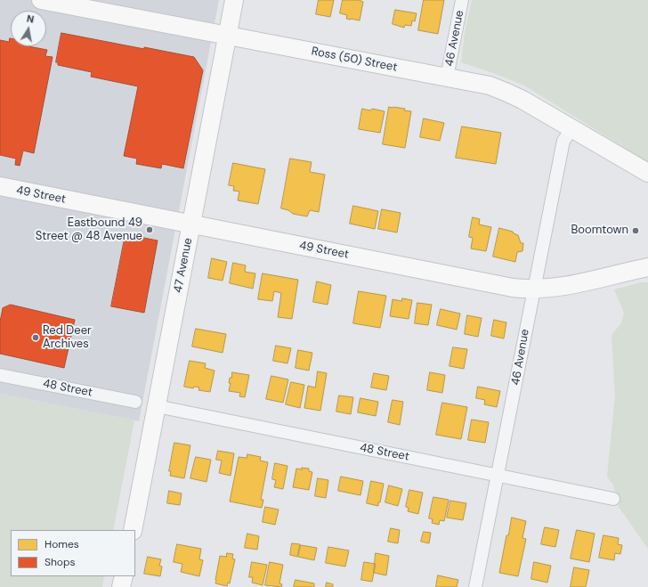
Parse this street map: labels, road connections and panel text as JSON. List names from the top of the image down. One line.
{"streets":{"main road":["Ross (50) Street","49 Street","47 Avenue"],"street":["46 Avenue","48 Street"]},"crossings":[["46 Avenue","Ross (50) Street"],["46 Avenue","49 Street"],["46 Avenue","48 Street"],["Ross (50) Street","47 Avenue"],["49 Street","47 Avenue"],["47 Avenue","48 Street"]],"places":["Eastbound 49 Street @ 48 Avenue","Boomtown","Red Deer Archives"],"legend":["Homes","Shops"],"north":"top"}
